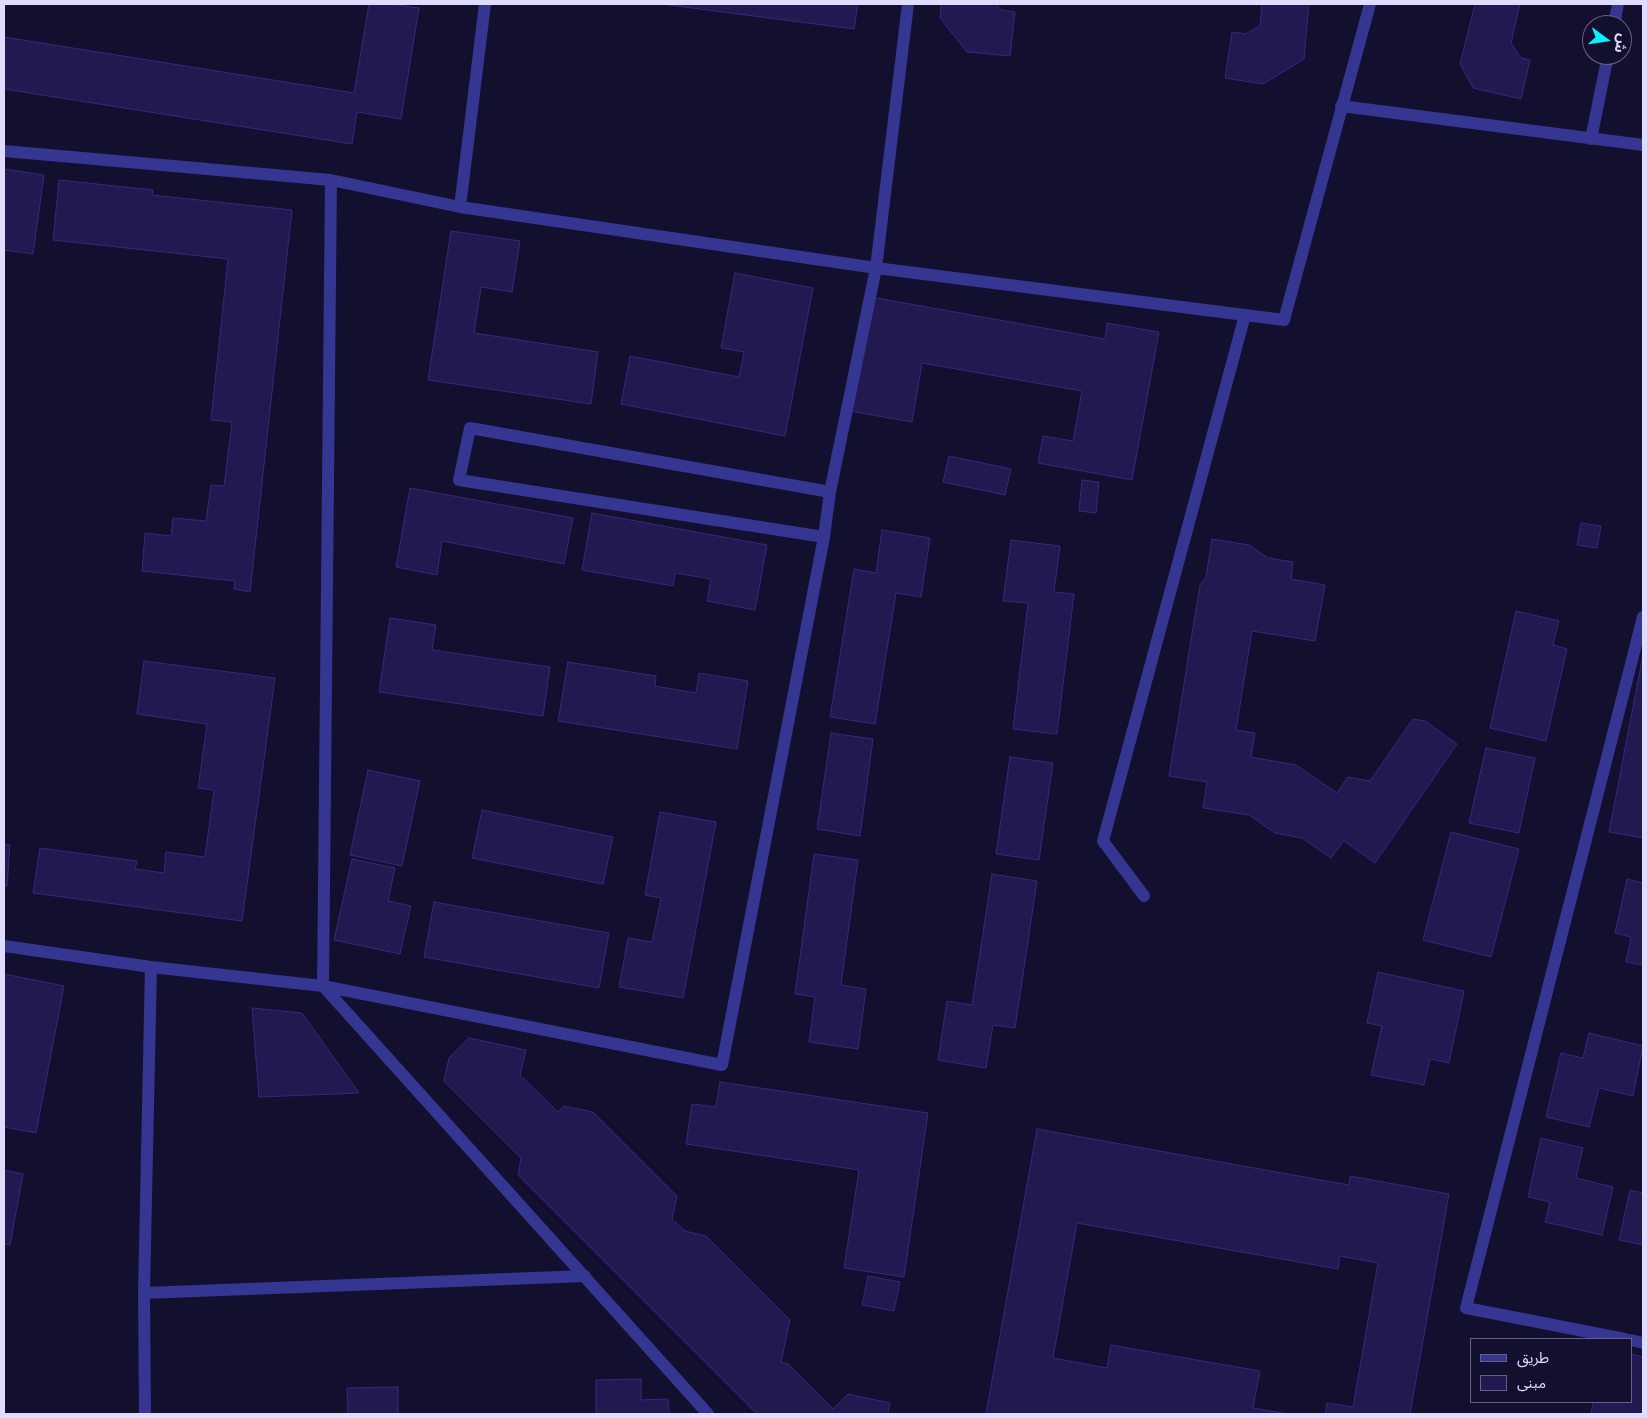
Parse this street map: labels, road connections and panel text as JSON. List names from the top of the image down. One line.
{"legend":["طريق","مبنى"],"north":"right"}
